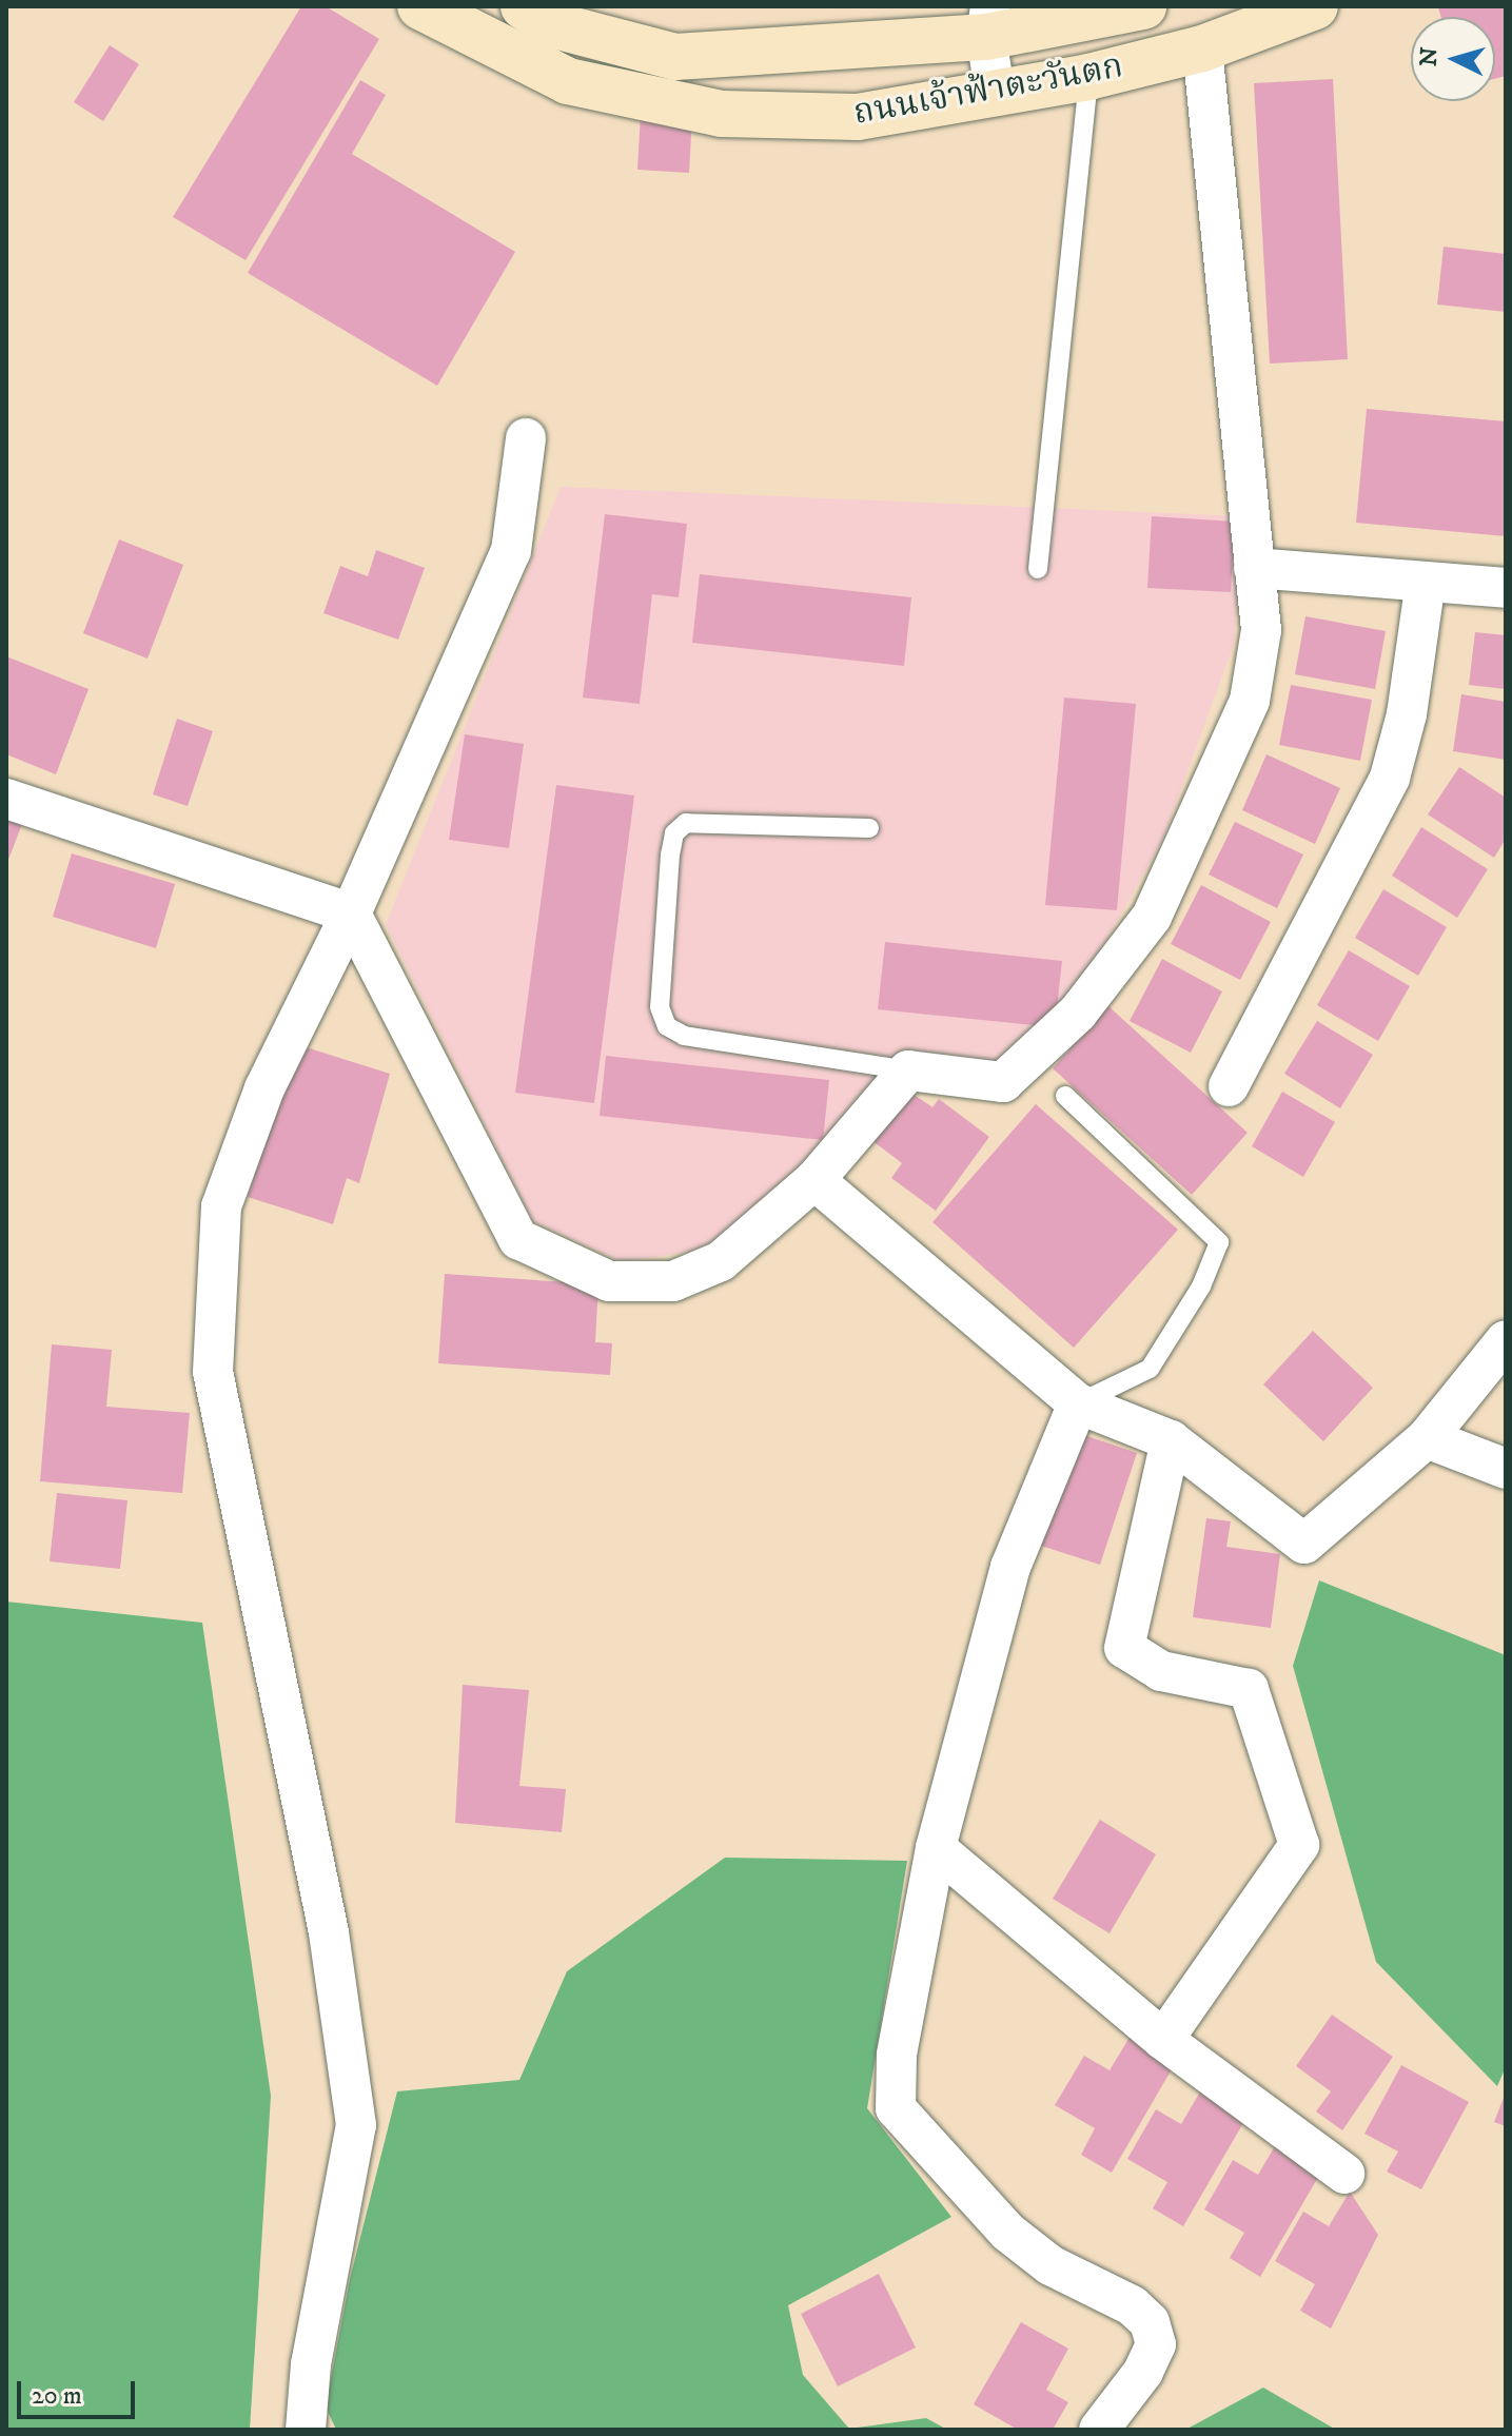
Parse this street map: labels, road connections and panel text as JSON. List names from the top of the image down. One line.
{"streets":{"main road":["ถนนเจ้าฟ้าตะวันตก"]},"scale_bar":"20 m","north":"left"}
